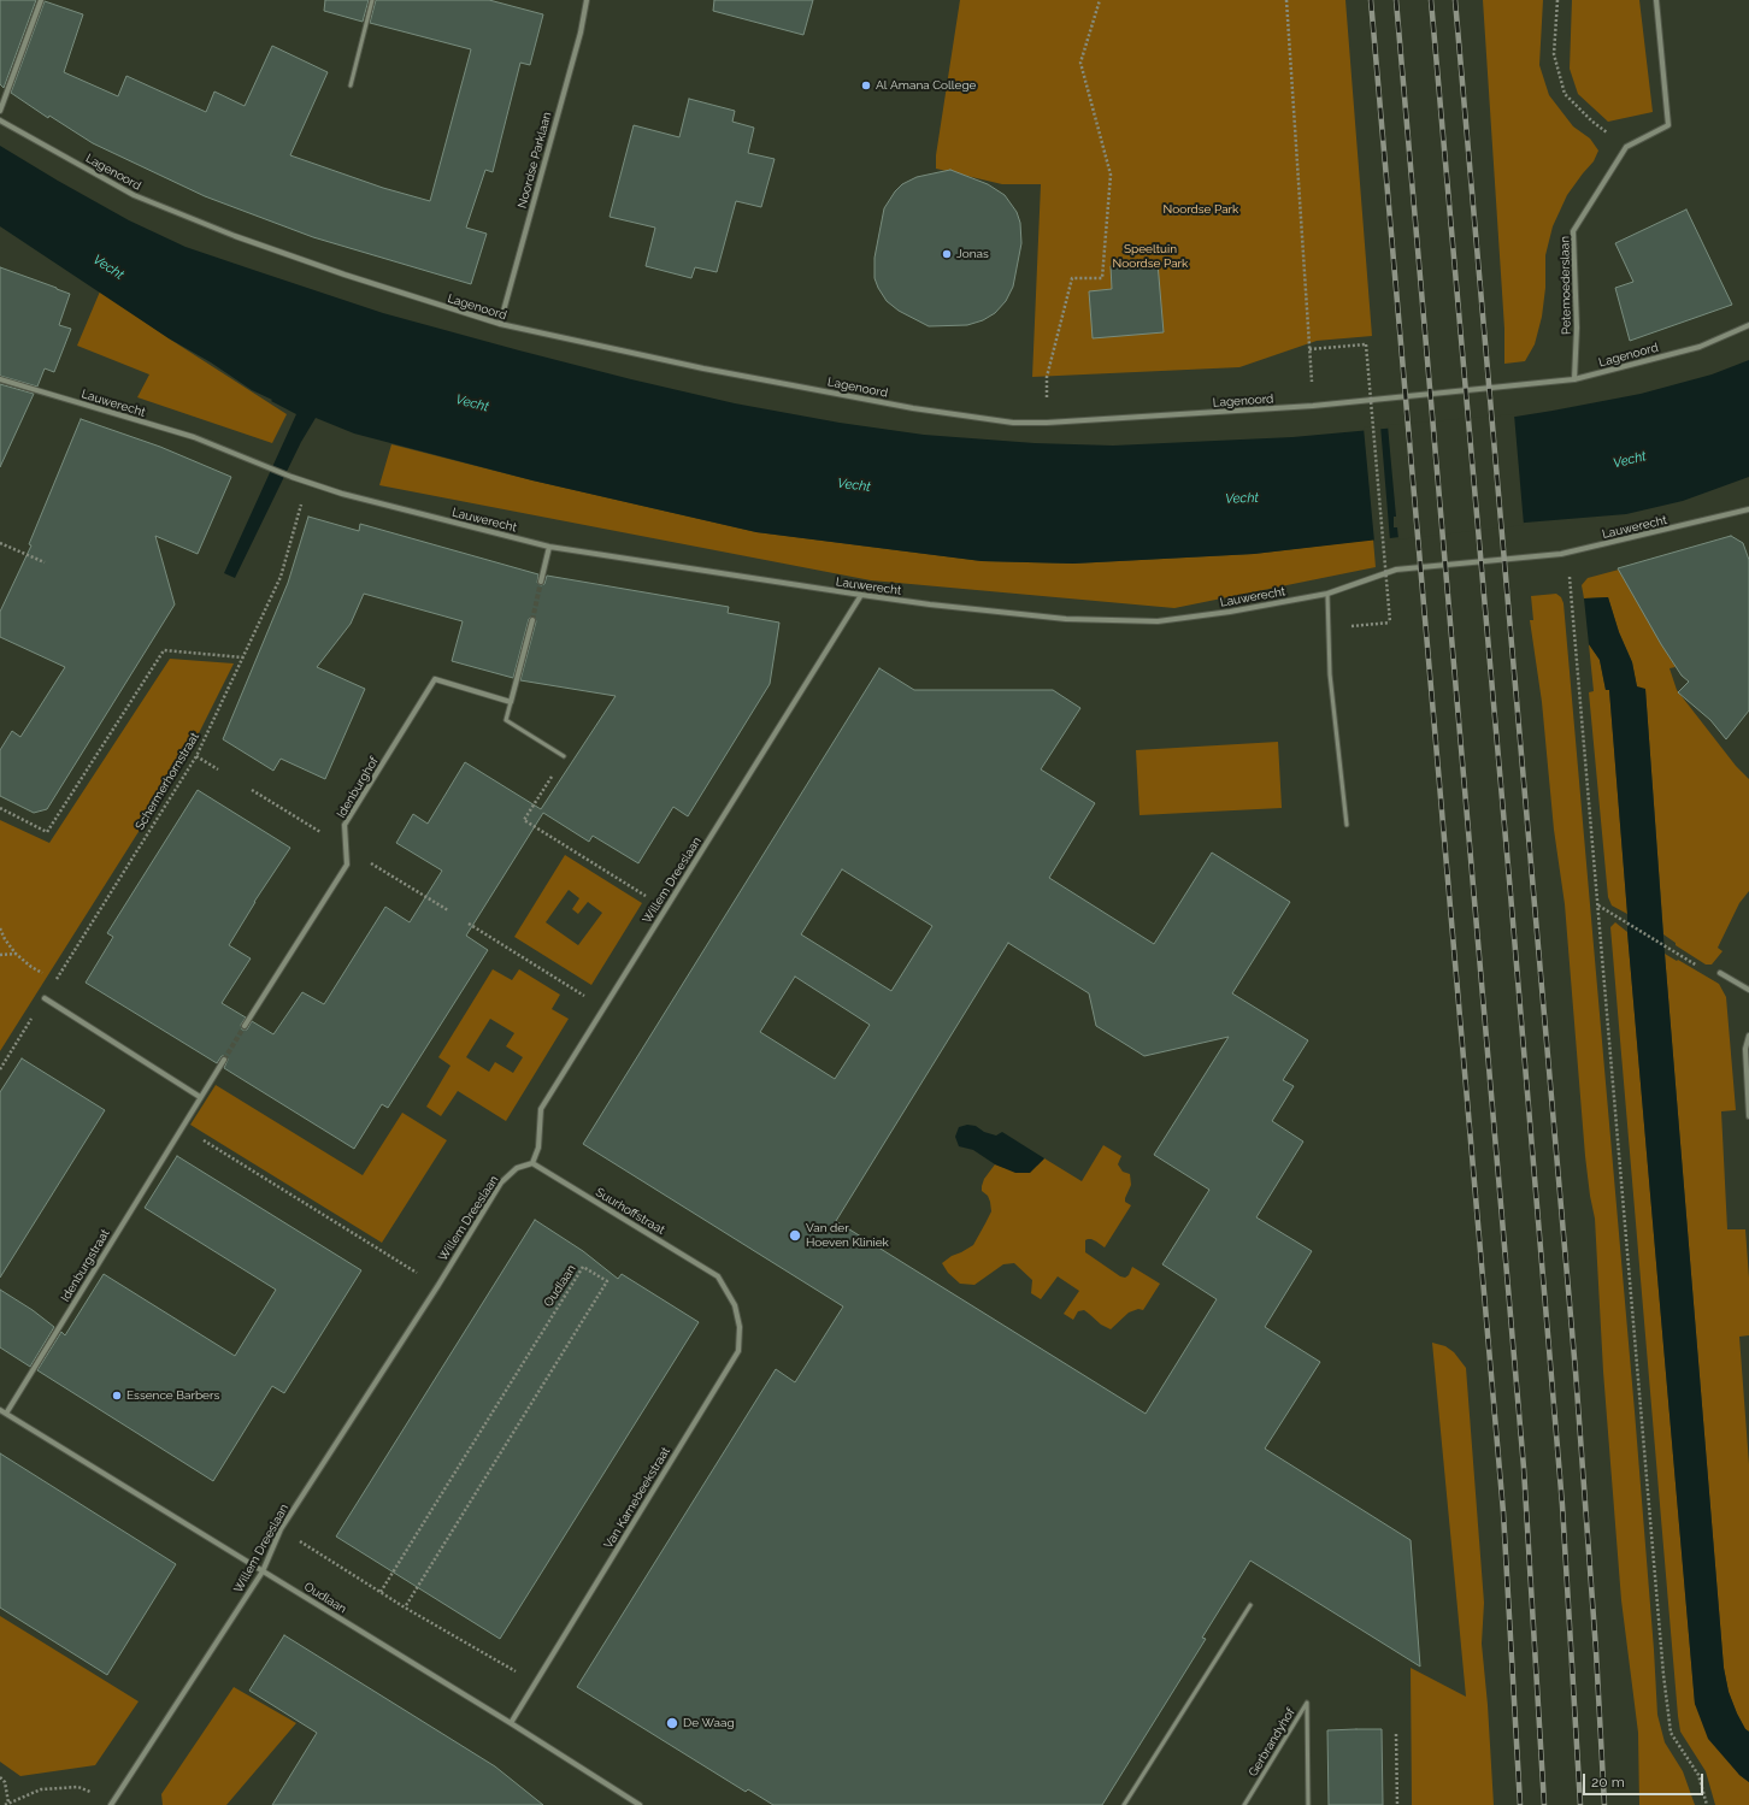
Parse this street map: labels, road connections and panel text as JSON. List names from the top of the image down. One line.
{"streets":{"street":["Noordse Parklaan","Lagenoord","Petemoederslaan","Lauwerecht","Idenburghof","Willem Dreeslaan","Suurhoffstraat","Idenburgstraat","Oudlaan","Van Karnebeekstraat"],"lane":["Gerbrandyhof"],"path":["Schermerhornstraat"]},"crossings":[["Noordse Parklaan","Lagenoord"],["Lagenoord","Petemoederslaan"],["Lauwerecht","Willem Dreeslaan"],["Willem Dreeslaan","Suurhoffstraat"],["Willem Dreeslaan","Oudlaan"],["Suurhoffstraat","Van Karnebeekstraat"],["Idenburgstraat","Oudlaan"],["Oudlaan","Van Karnebeekstraat"]],"water":["Vecht"],"parks":["Noordse Park","Speeltuin Noordse Park"],"places":["Al Amana College","Jonas","Van der Hoeven Kliniek","Essence Barbers","De Waag"],"scale_bar":"20 m"}
